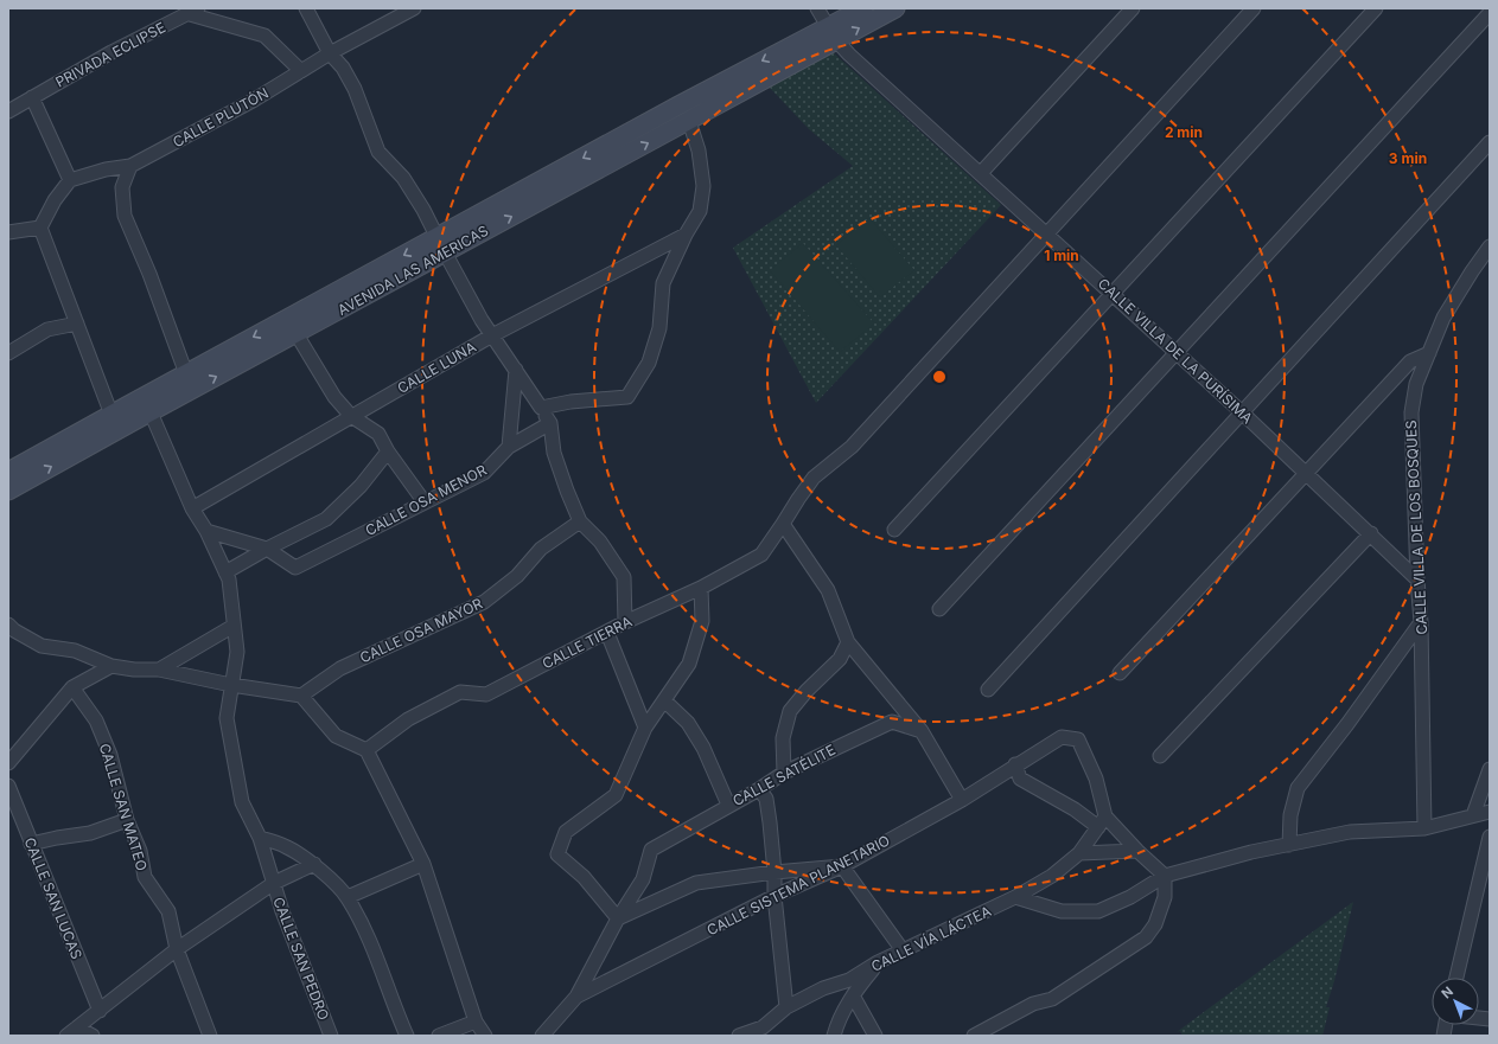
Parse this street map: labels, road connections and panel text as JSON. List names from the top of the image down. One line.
{"streets":{"street":["PRIVADA ECLIPSE","CALLE PLUTÓN","AVENIDA LAS AMERICAS","CALLE VILLA DE LA PURÍSIMA","CALLE LUNA","CALLE OSA MENOR","CALLE VILLA DE LOS BOSQUES","CALLE OSA MAYOR","CALLE TIERRA","CALLE SATÉLITE","CALLE SAN MATEO","CALLE SISTEMA PLANETARIO","CALLE SAN LUCAS","CALLE VÍA LÁCTEA","CALLE SAN PEDRO"]},"crossings":[["AVENIDA LAS AMERICAS","CALLE SAN PEDRO"],["CALLE VILLA DE LA PURÍSIMA","CALLE VILLA DE LOS BOSQUES"],["CALLE VILLA DE LA PURÍSIMA","CALLE TIERRA"],["CALLE LUNA","CALLE SAN PEDRO"],["CALLE SISTEMA PLANETARIO","CALLE VÍA LÁCTEA"]],"north":"top left","rings":["2 min","3 min","1 min"]}
